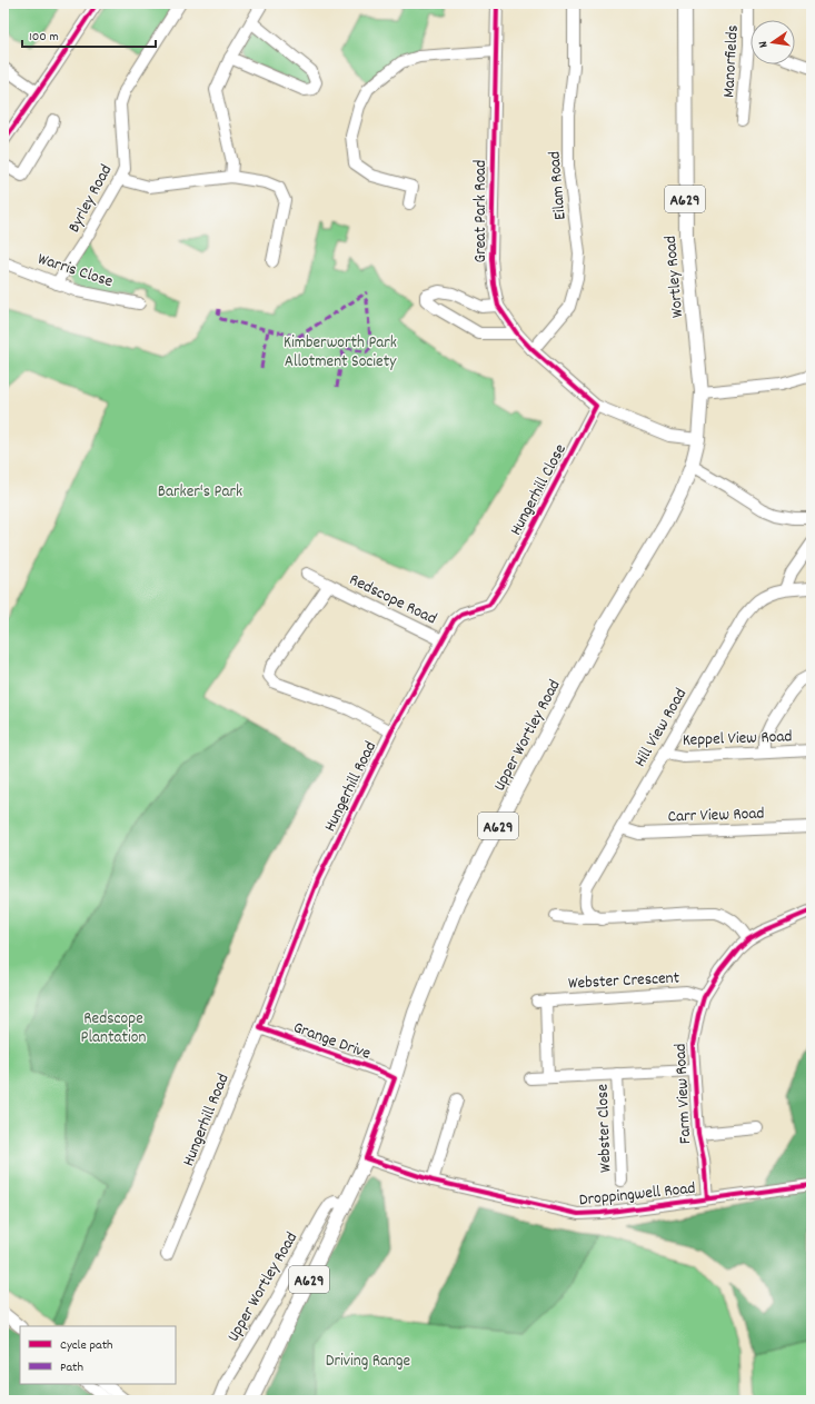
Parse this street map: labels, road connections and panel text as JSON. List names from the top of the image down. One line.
{"streets":{"main road":["A629","Wortley Road","Upper Wortley Road"],"street":["Manorfields","Eilam Road","Byrley Road","Great Park Road","Warris Close","Hungerhill Close","Redscope Road","Hill View Road","Keppel View Road","Hungerhill Road","Carr View Road","Webster Crescent","Grange Drive","Farm View Road","Webster Close","Droppingwell Road"]},"crossings":[["Eilam Road","Great Park Road"],["Byrley Road","Warris Close"],["Great Park Road","Wortley Road"],["Great Park Road","Hungerhill Close"],["Great Park Road","Upper Wortley Road"],["Wortley Road","Upper Wortley Road"],["Hungerhill Close","Hungerhill Road"],["Redscope Road","Hungerhill Road"],["Hill View Road","Keppel View Road"],["Hill View Road","Carr View Road"],["Upper Wortley Road","Grange Drive"],["Upper Wortley Road","Droppingwell Road"],["Hungerhill Road","Grange Drive"],["Webster Crescent","Farm View Road"],["Farm View Road","Droppingwell Road"]],"parks":["Kimberworth Park Allotment Society","Barker's Park","Redscope Plantation","Driving Range"],"legend":["Cycle path","Path"],"scale_bar":"100 m","north":"left"}
